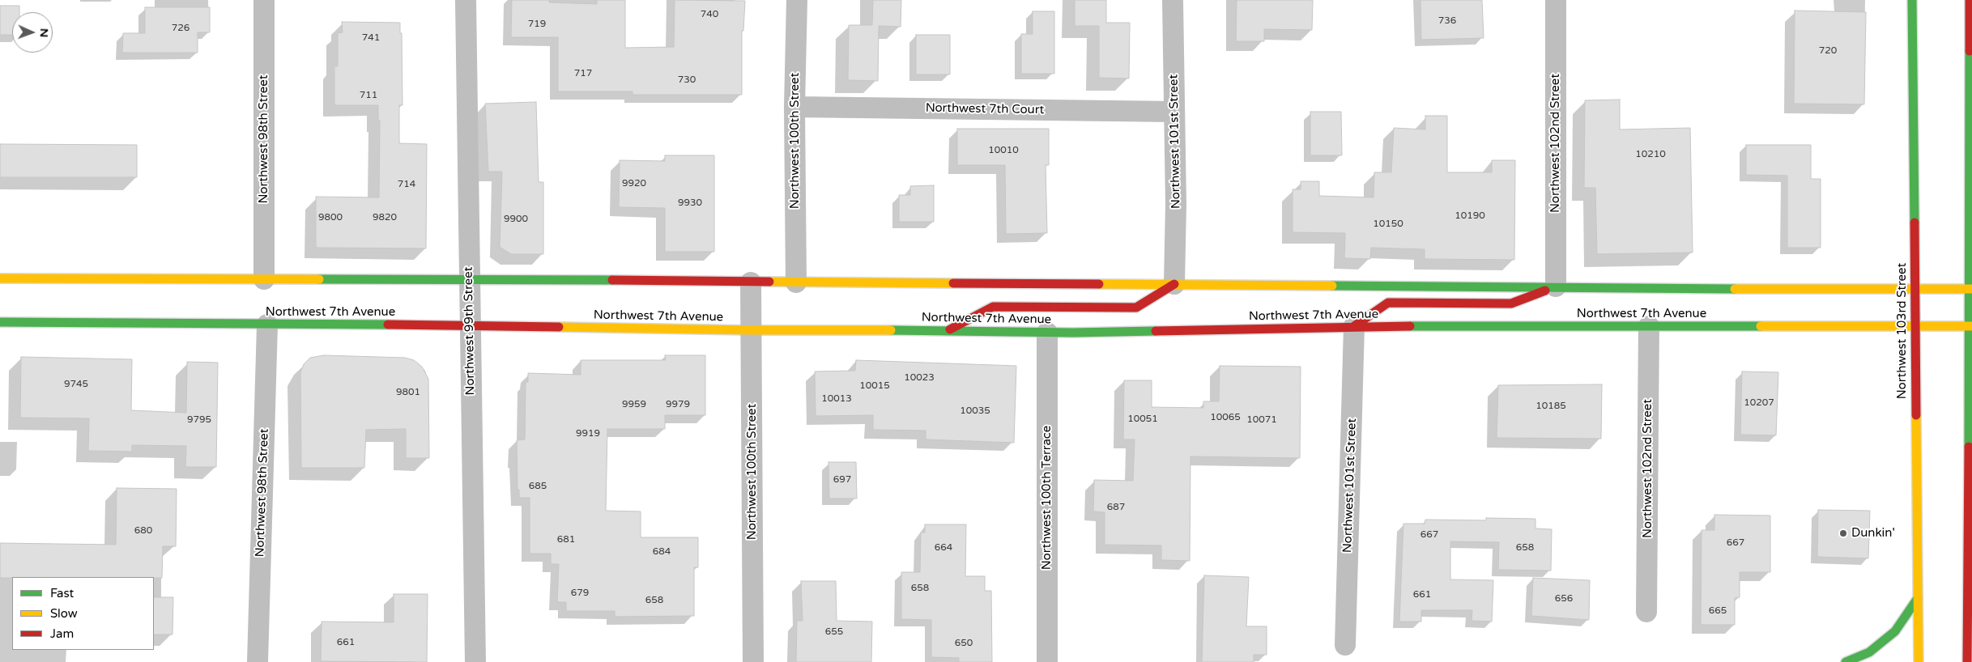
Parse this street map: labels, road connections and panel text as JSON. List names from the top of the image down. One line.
{"streets":{"main road":["Northwest 7th Avenue","Northwest 103rd Street"],"street":["Northwest 7th Court","Northwest 98th Street","Northwest 100th Street","Northwest 101st Street","Northwest 102nd Street","Northwest 99th Street","Northwest 100th Terrace"]},"crossings":[["Northwest 7th Court","Northwest 100th Street"],["Northwest 7th Court","Northwest 101st Street"],["Northwest 98th Street","Northwest 7th Avenue"],["Northwest 100th Street","Northwest 7th Avenue"],["Northwest 101st Street","Northwest 7th Avenue"],["Northwest 102nd Street","Northwest 7th Avenue"],["Northwest 7th Avenue","Northwest 99th Street"],["Northwest 7th Avenue","Northwest 103rd Street"],["Northwest 7th Avenue","Northwest 100th Terrace"]],"places":["Dunkin'"],"house_numbers":["740","736","719","726","741","720","717","730","711","10010","10210","9920","714","9930","10190","9800","9820","9900","10150","10023","9745","10015","9801","10013","10207","9959","9979","10185","10035","10065","10051","9795","10071","9919","697","685","687","680","667","681","667","664","658","684","658","679","661","656","658","665","655","661","650"],"legend":["Fast","Slow","Jam"],"north":"right"}
